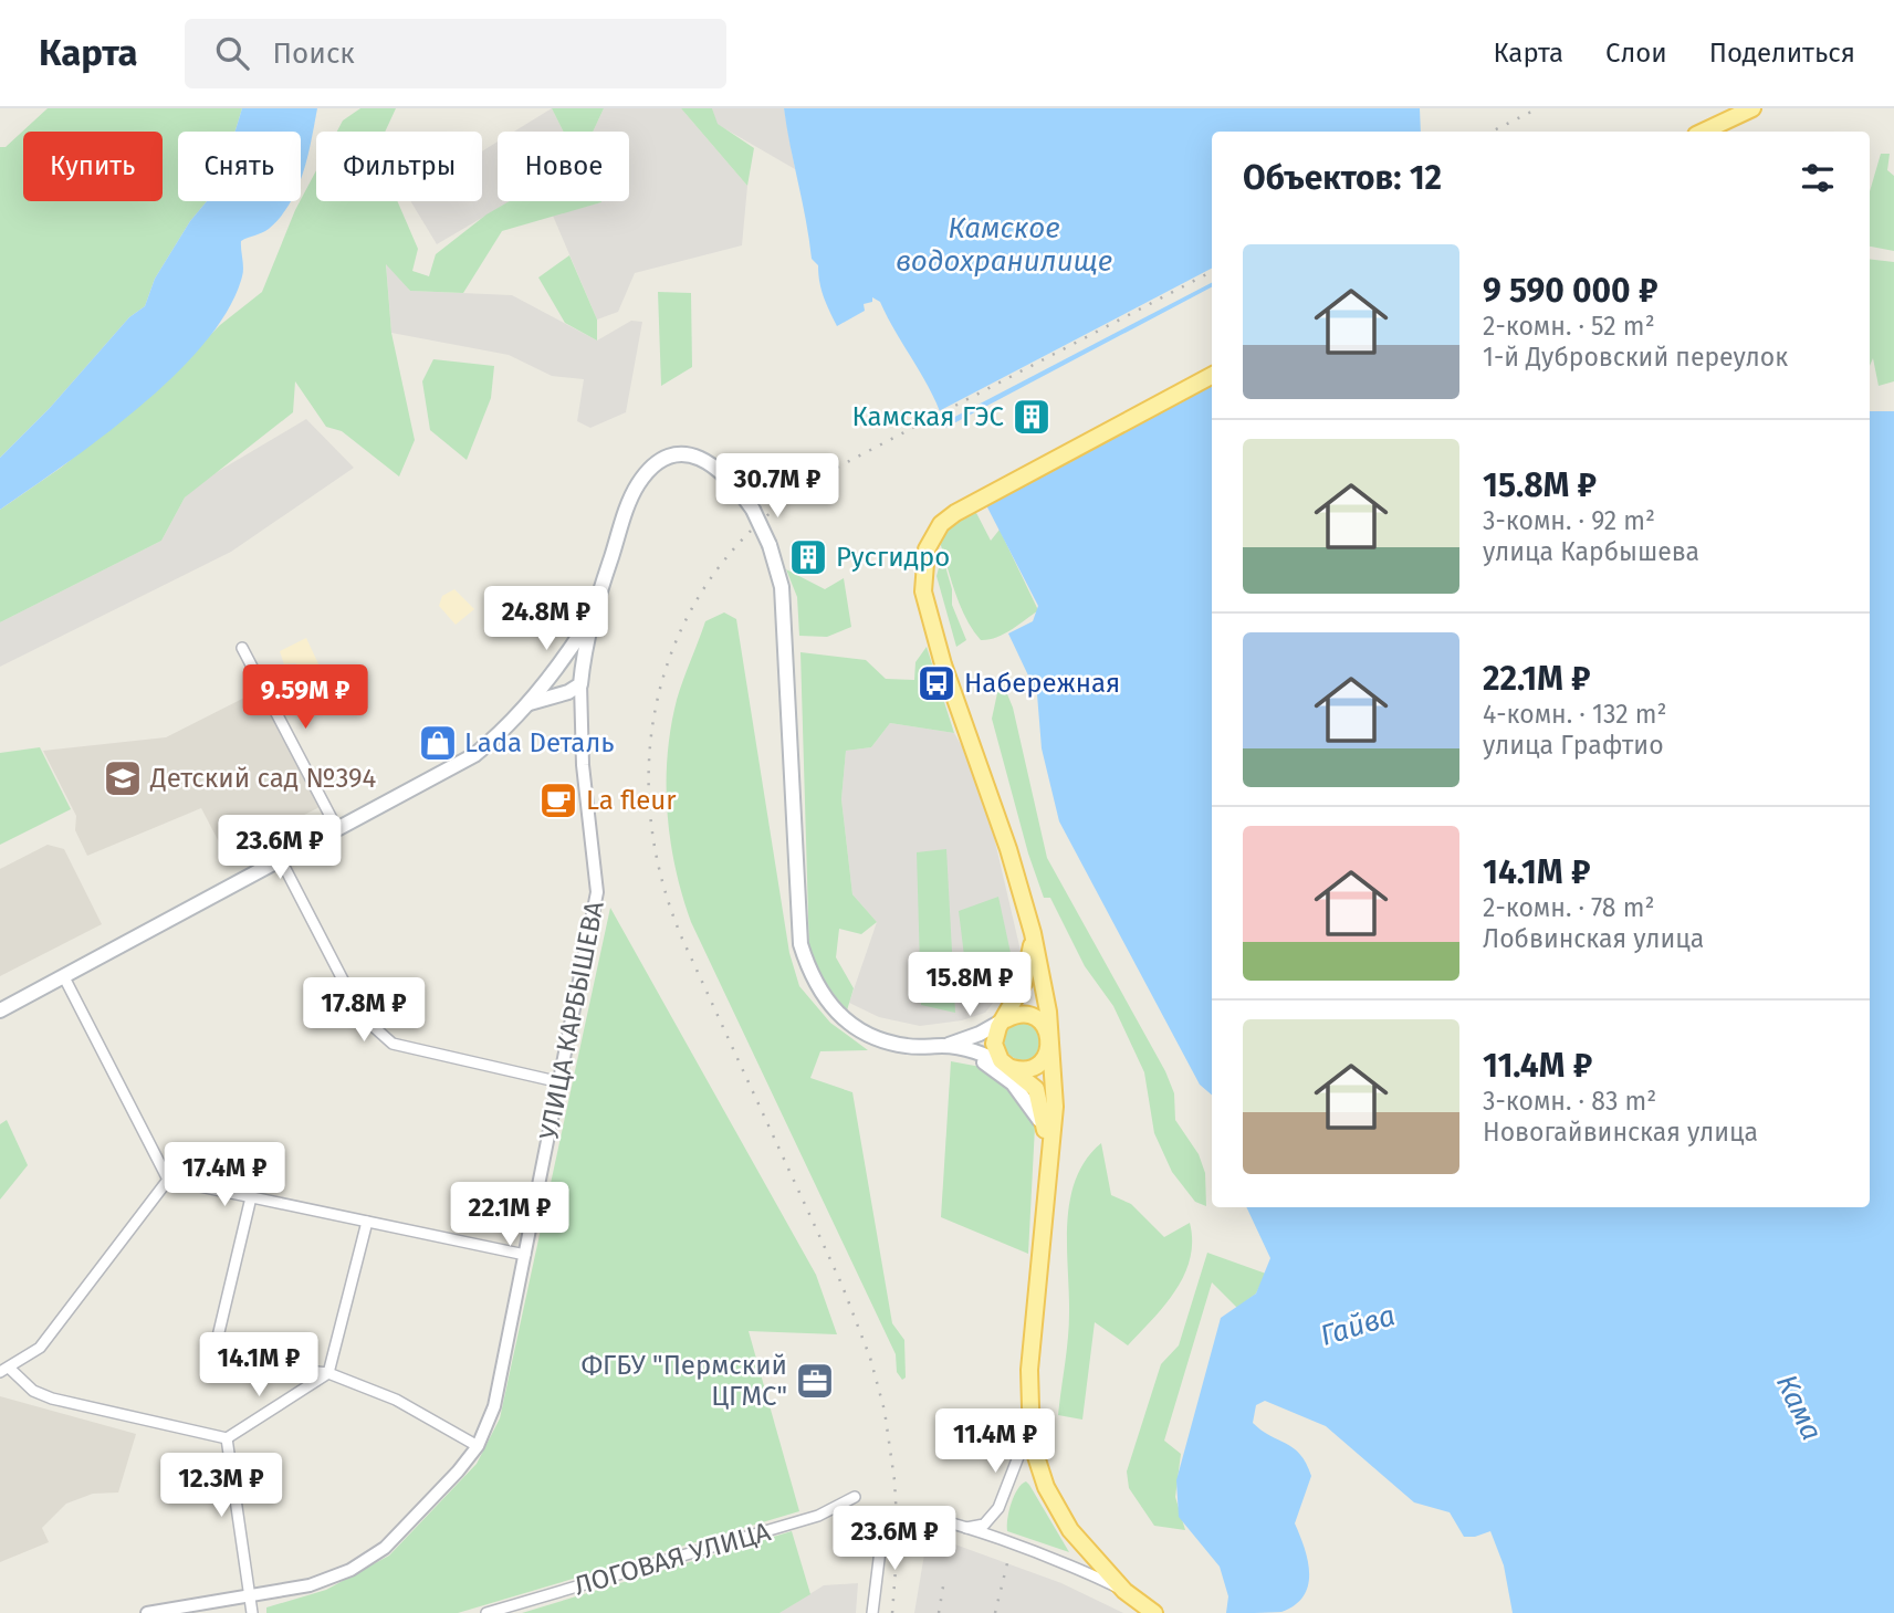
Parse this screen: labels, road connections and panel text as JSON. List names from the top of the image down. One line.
{"streets":{"main road":["УЛИЦА КАРБЫШЕВА"],"street":["ЛОГОВАЯ УЛИЦА"]},"water":["Камское водохранилище","Гайва","Кама"],"places":{"building":["Камская ГЭС","Русгидро"],"bus stop":["Набережная"],"shop":["Lada Dеталь"],"school or university":["Детский сад №394"],"cafe":["La fleur"],"office":["ФГБУ \"Пермский ЦГМС\""]},"page":{"header":"Карта","search":"Поиск","nav":["Карта","Слои","Поделиться"],"chip":["Купить","Снять","Фильтры","Новое"],"heading":"Объектов: 12","list":[{"name":"9 590 000 ₽","note":"2-комн. · 52 m² · 1-й Дубровский переулок"},{"name":"15.8M ₽","note":"3-комн. · 92 m² · улица Карбышева"},{"name":"22.1M ₽","note":"4-комн. · 132 m² · улица Графтио"},{"name":"14.1M ₽","note":"2-комн. · 78 m² · Лобвинская улица"},{"name":"11.4M ₽","note":"3-комн. · 83 m² · Новогайвинская улица"}],"price":["30.7M ₽","24.8M ₽","9.59M ₽","23.6M ₽","15.8M ₽","17.8M ₽","17.4M ₽","22.1M ₽","14.1M ₽","11.4M ₽","12.3M ₽","23.6M ₽"]}}
